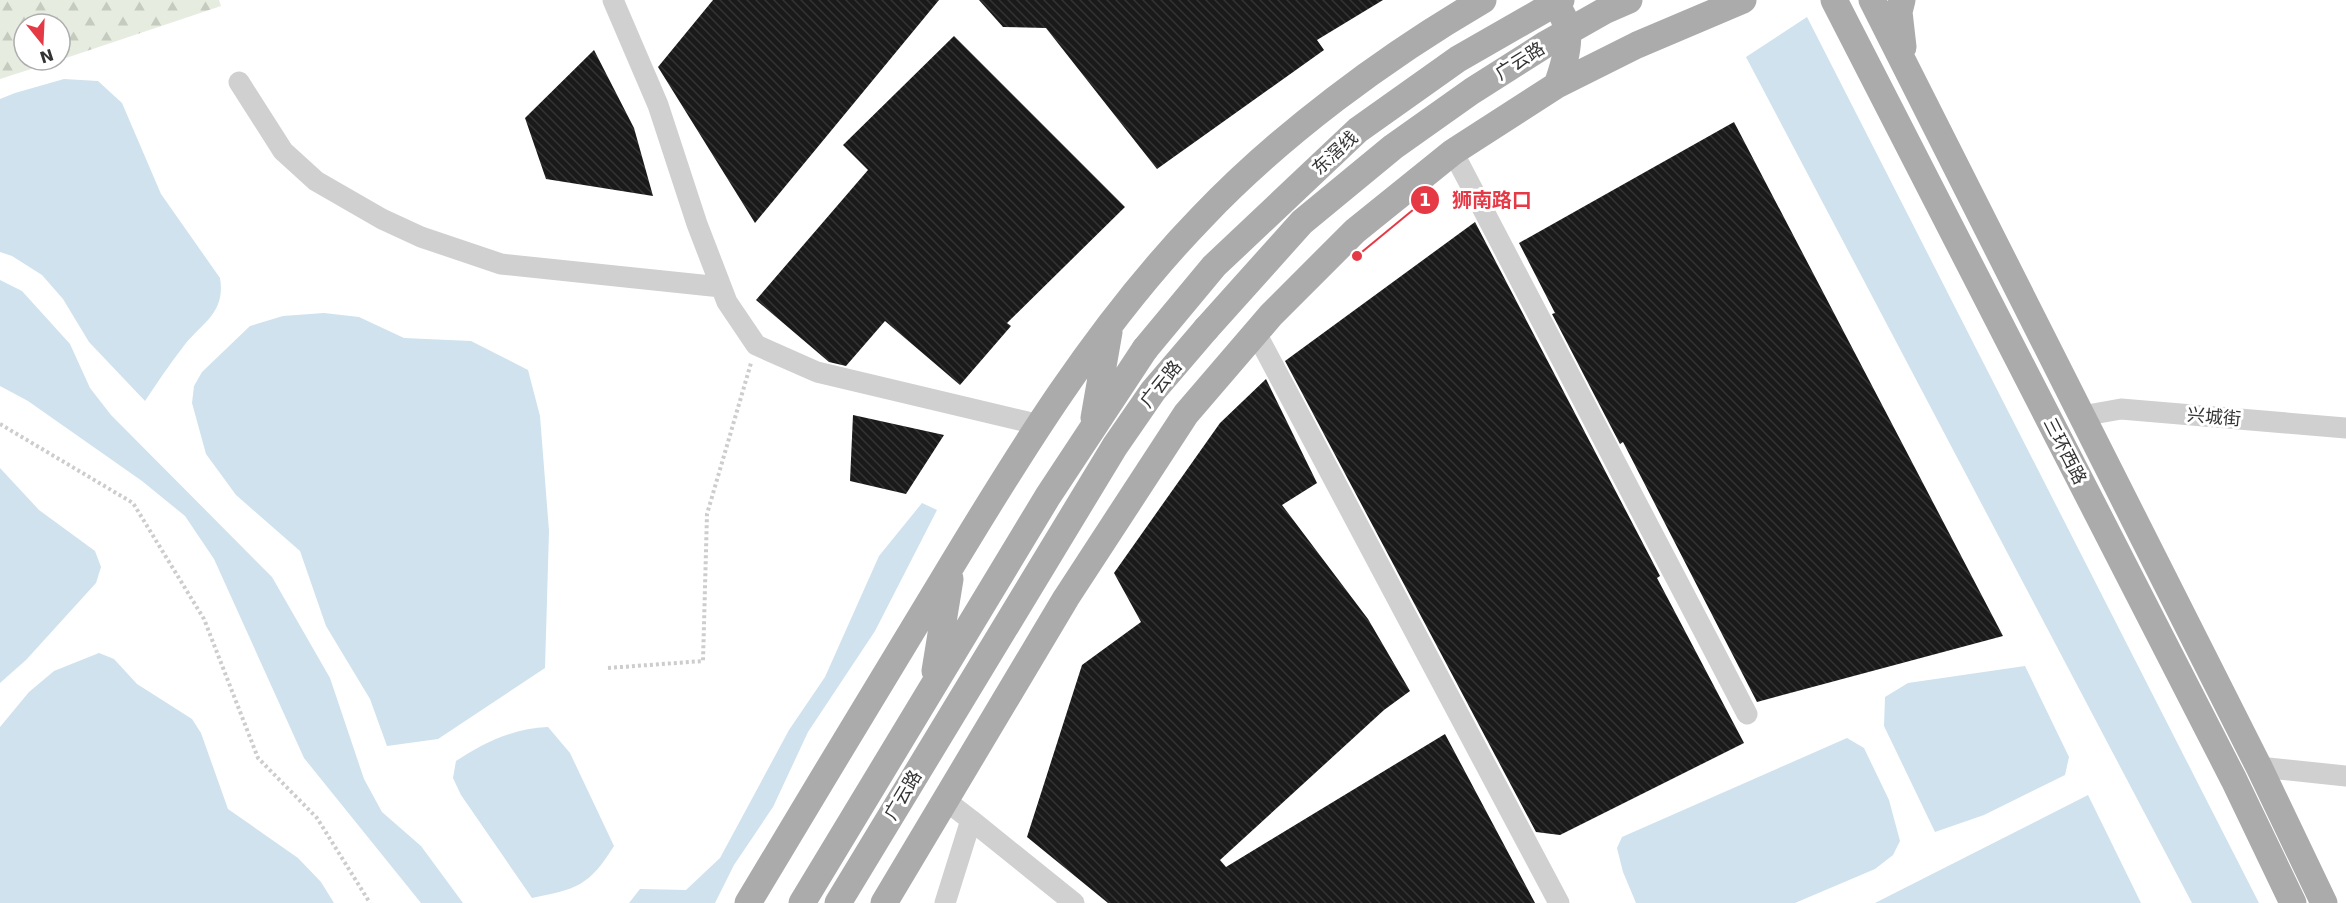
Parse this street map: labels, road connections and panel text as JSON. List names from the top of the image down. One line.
{"streets":{"main road":["广云路","东滘线","三环西路"],"street":["兴城街"]},"crossings":[["广云路","东滘线"],["兴城街","三环西路"]],"places":["狮南路口"],"north":"bottom"}
